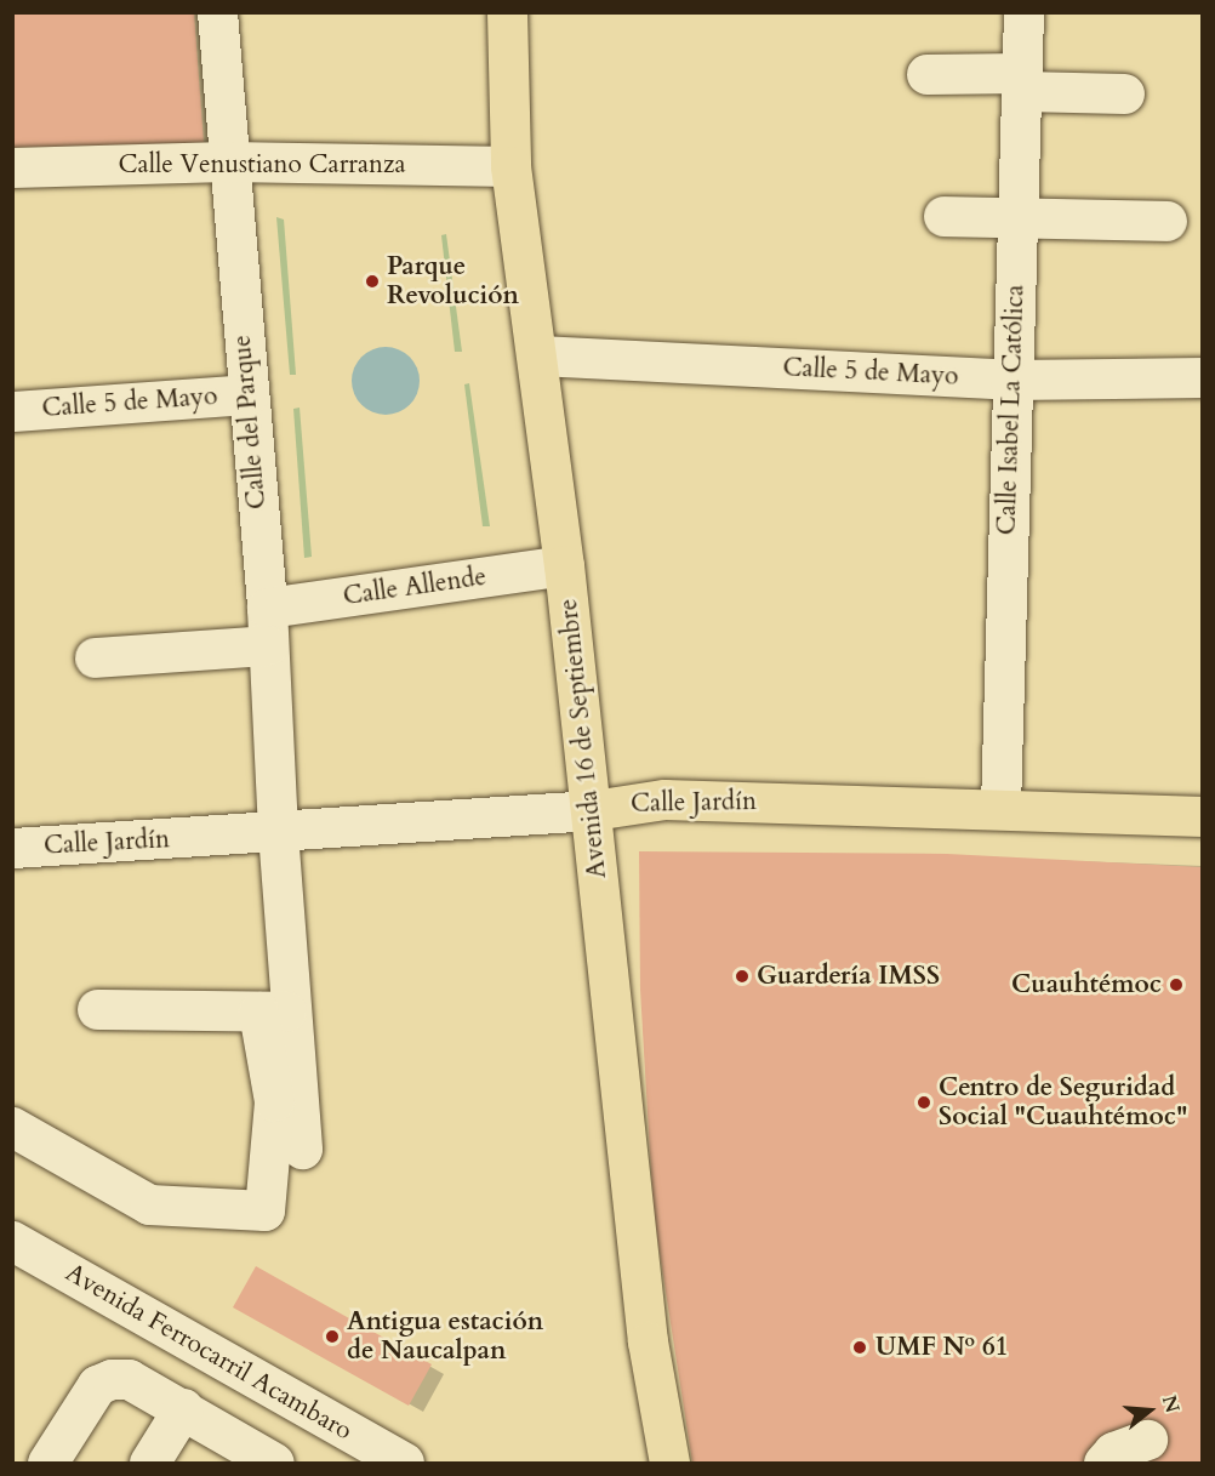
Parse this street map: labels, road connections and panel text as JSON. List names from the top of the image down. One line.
{"streets":{"main road":["Avenida 16 de Septiembre","Calle Jardín"],"street":["Calle Venustiano Carranza","Calle 5 de Mayo","Calle Isabel La Católica","Calle del Parque","Calle Allende","Avenida Ferrocarril Acambaro"]},"crossings":[["Calle Venustiano Carranza","Calle del Parque"],["Calle Venustiano Carranza","Avenida 16 de Septiembre"],["Calle 5 de Mayo","Calle Isabel La Católica"],["Calle 5 de Mayo","Calle del Parque"],["Calle 5 de Mayo","Avenida 16 de Septiembre"],["Calle Isabel La Católica","Calle Jardín"],["Calle del Parque","Calle Allende"],["Calle del Parque","Calle Jardín"],["Calle Allende","Avenida 16 de Septiembre"],["Avenida 16 de Septiembre","Calle Jardín"]],"places":["Parque Revolución","Guardería IMSS","Cuauhtémoc","Centro de Seguridad Social \"Cuauhtémoc\"","Antigua estación de Naucalpan","UMF Nº 61"],"north":"right"}
